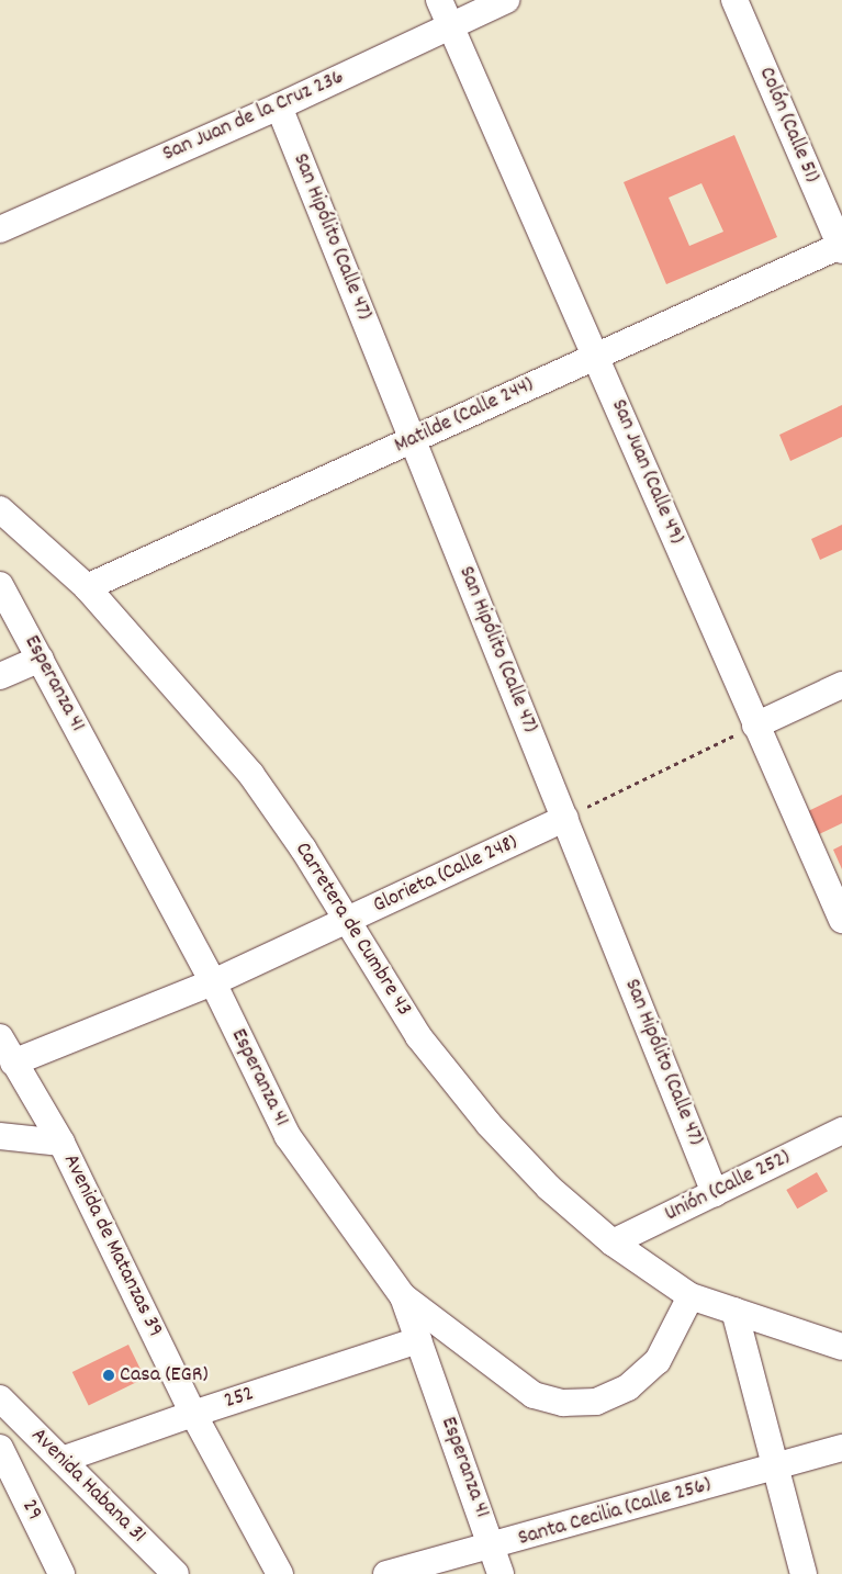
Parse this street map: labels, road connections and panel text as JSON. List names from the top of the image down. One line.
{"streets":{"street":["San Juan de la Cruz 236","Colón (Calle 51)","San Hipólito (Calle 47)","Matilde (Calle 244)","San Juan (Calle 49)","Esperanza 41","Glorieta (Calle 248)","Carretera de Cumbre 43","Unión (Calle 252)","Avenida de Matanzas 39","252","Avenida Habana 31","29","Santa Cecilia (Calle 256)"]},"crossings":[["San Juan de la Cruz 236","San Hipólito (Calle 47)"],["San Juan de la Cruz 236","San Juan (Calle 49)"],["Colón (Calle 51)","Matilde (Calle 244)"],["San Hipólito (Calle 47)","Matilde (Calle 244)"],["San Hipólito (Calle 47)","Glorieta (Calle 248)"],["San Hipólito (Calle 47)","Unión (Calle 252)"],["Matilde (Calle 244)","San Juan (Calle 49)"],["Matilde (Calle 244)","Carretera de Cumbre 43"],["Esperanza 41","Glorieta (Calle 248)"],["Esperanza 41","252"],["Esperanza 41","Santa Cecilia (Calle 256)"],["Glorieta (Calle 248)","Carretera de Cumbre 43"],["Glorieta (Calle 248)","Avenida de Matanzas 39"],["Carretera de Cumbre 43","Unión (Calle 252)"],["Avenida de Matanzas 39","252"],["252","Avenida Habana 31"]],"places":["Casa (EGR)"]}
